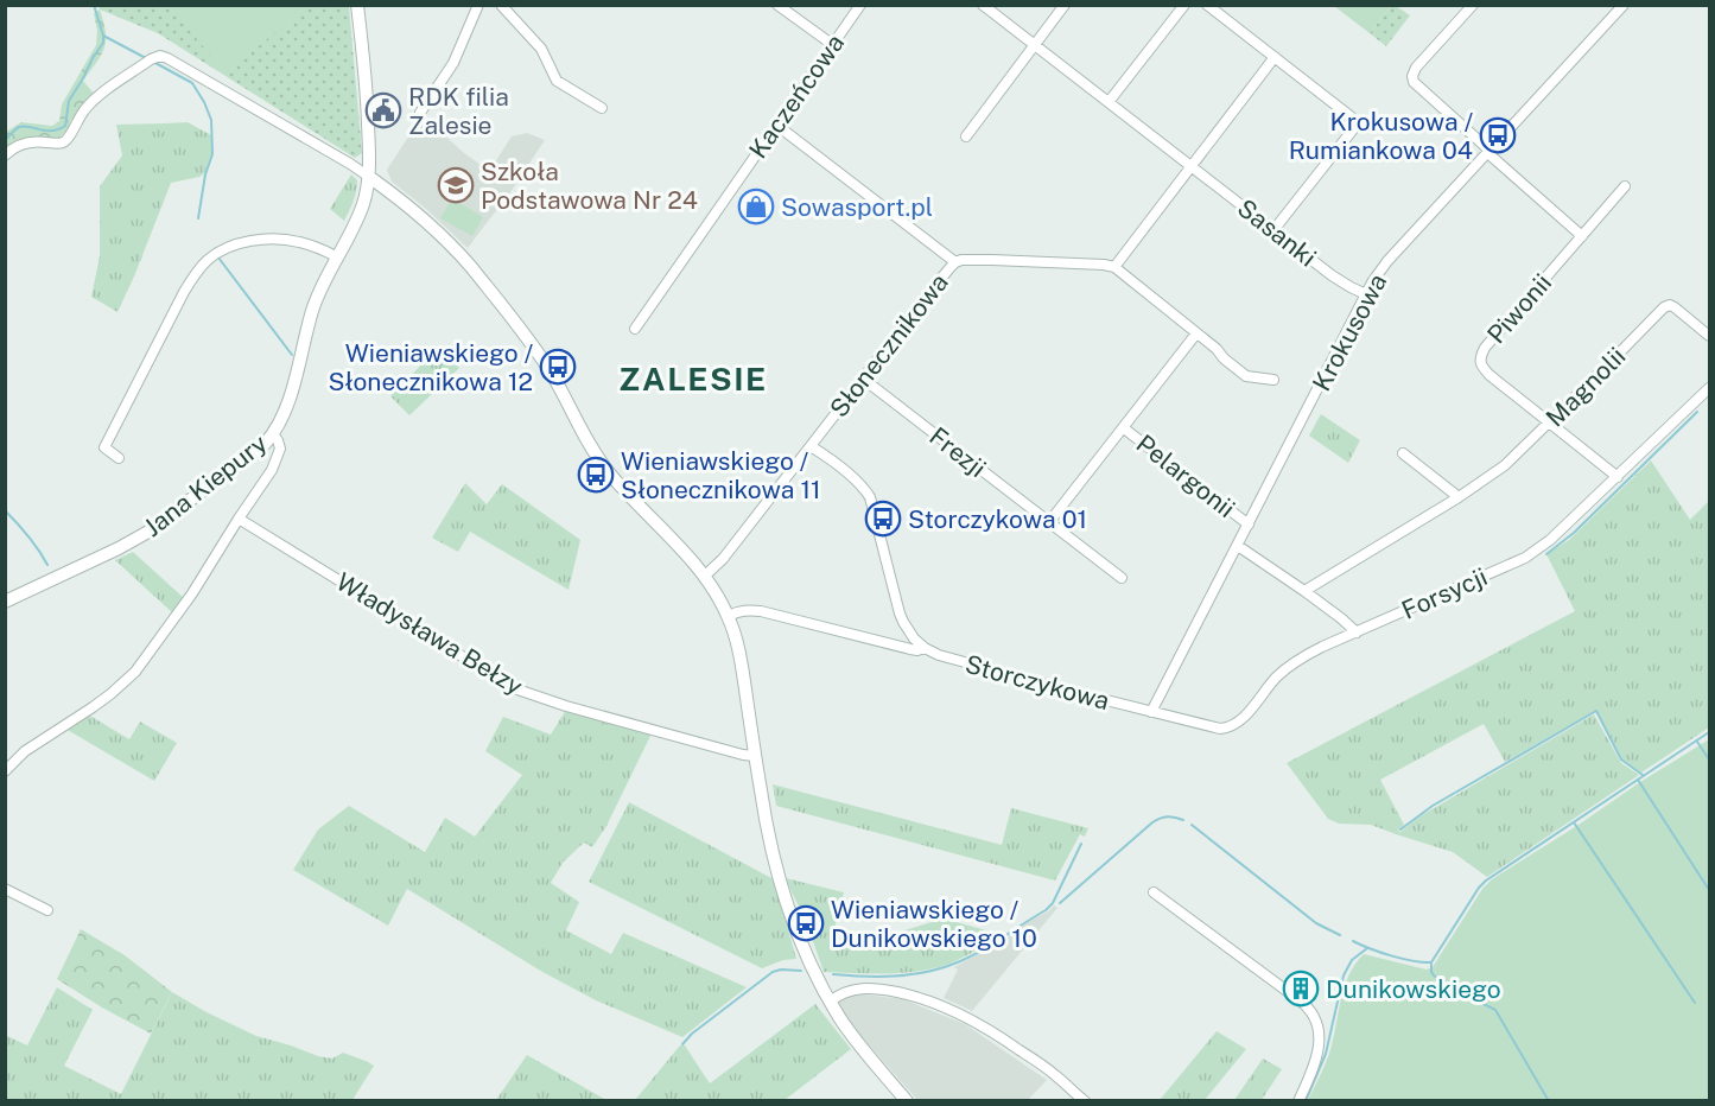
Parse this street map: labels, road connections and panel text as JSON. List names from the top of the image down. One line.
{"streets":{"street":["Kaczeńcowa","Sasanki","Piwonii","Krokusowa","Słonecznikowa","Magnolii","Frezji","Pelargonii","Jana Kiepury","Forsycji","Władysława Bełzy","Storczykowa"]},"crossings":[["Sasanki","Krokusowa"],["Piwonii","Magnolii"],["Piwonii","Forsycji"],["Krokusowa","Pelargonii"],["Krokusowa","Forsycji"],["Krokusowa","Storczykowa"],["Słonecznikowa","Frezji"],["Słonecznikowa","Storczykowa"],["Frezji","Pelargonii"],["Forsycji","Storczykowa"]],"districts":["ZALESIE"],"places":{"public building":["RDK filia Zalesie"],"bus stop":["Krokusowa / Rumiankowa 04","Wieniawskiego / Słonecznikowa 12","Wieniawskiego / Słonecznikowa 11","Storczykowa 01","Wieniawskiego / Dunikowskiego 10"],"school or university":["Szkoła Podstawowa Nr 24"],"shop":["Sowasport.pl"],"building":["Dunikowskiego"]}}
